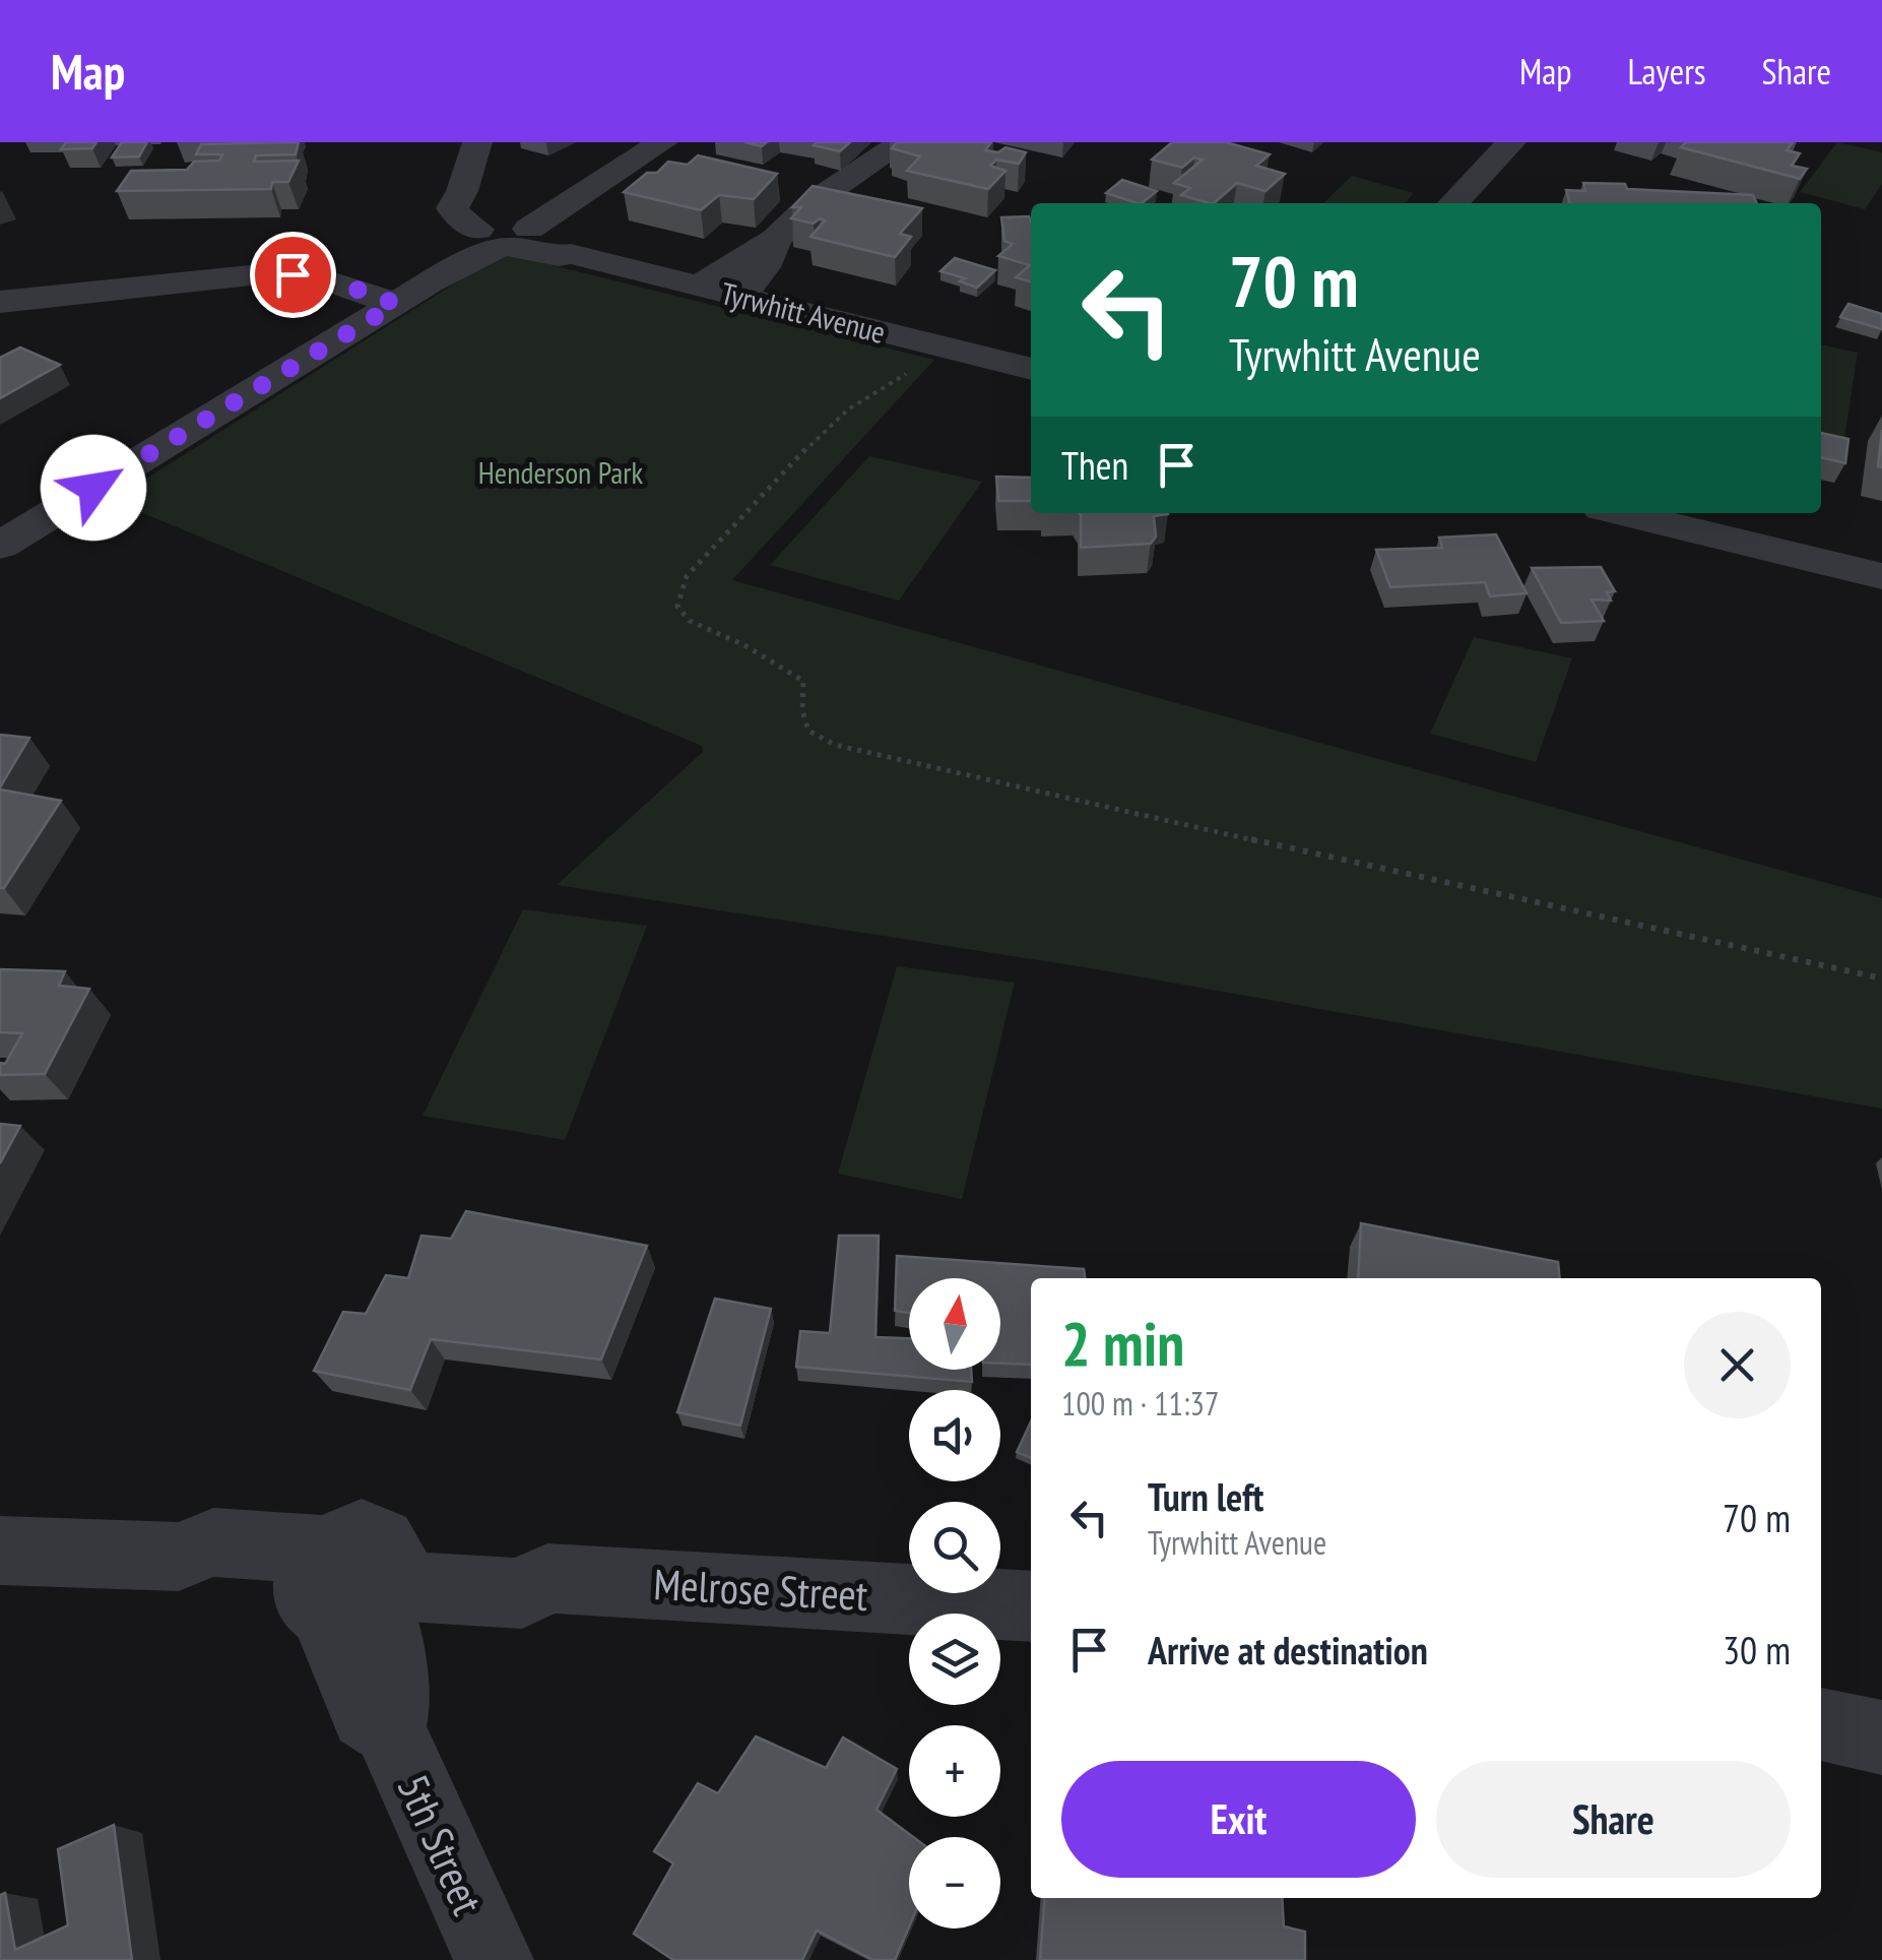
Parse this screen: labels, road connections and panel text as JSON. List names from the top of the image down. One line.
{"streets":{"street":["Tyrwhitt Avenue","Melrose Street","5th Street"]},"crossings":[["Melrose Street","5th Street"]],"parks":["Henderson Park"],"north":"top","page":{"header":"Map","nav":["Map","Layers","Share"],"turn":["70 m","Tyrwhitt Avenue"],"then":"Then","map_buttons":["+","−"],"heading":["2 min","100 m · 11:37"],"list":[{"name":"Turn left","note":"Tyrwhitt Avenue","value":"70 m"},{"name":"Arrive at destination","value":"30 m"}],"buttons":["Exit","Share"]}}
